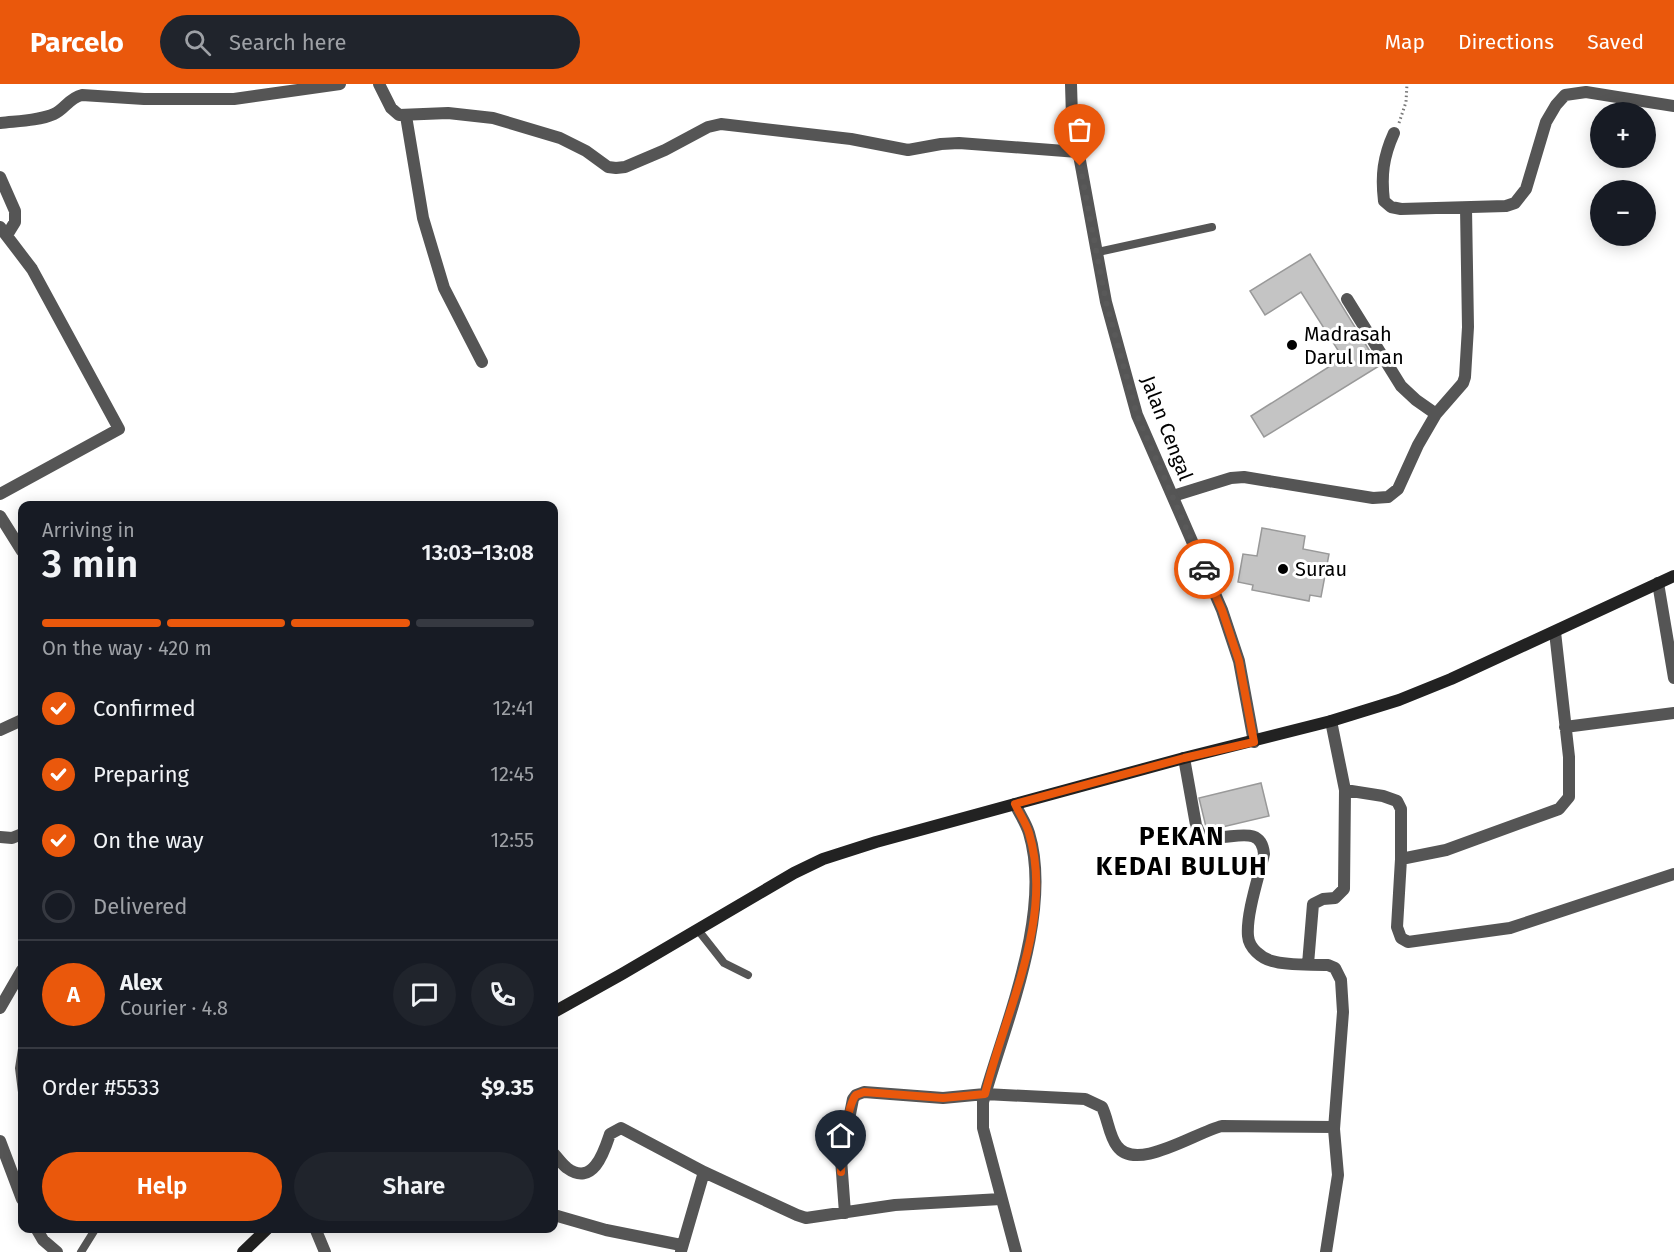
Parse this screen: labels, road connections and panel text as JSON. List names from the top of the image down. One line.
{"streets":{"street":["Jalan Cengal"]},"districts":["PEKAN KEDAI BULUH"],"places":["Madrasah Darul Iman","Surau"],"page":{"header":"Parcelo","search":"Search here","nav":["Map","Directions","Saved"],"map_buttons":["+","−"],"heading":["3 min","Arriving in","13:03–13:08"],"panel":["Alex","Courier · 4.8","Order #5533","$9.35"],"bar":"On the way · 420 m","list":[["Confirmed","12:41"],["Preparing","12:45"],["On the way","12:55"],"Delivered"],"round":"A","buttons":["Help","Share"]}}
